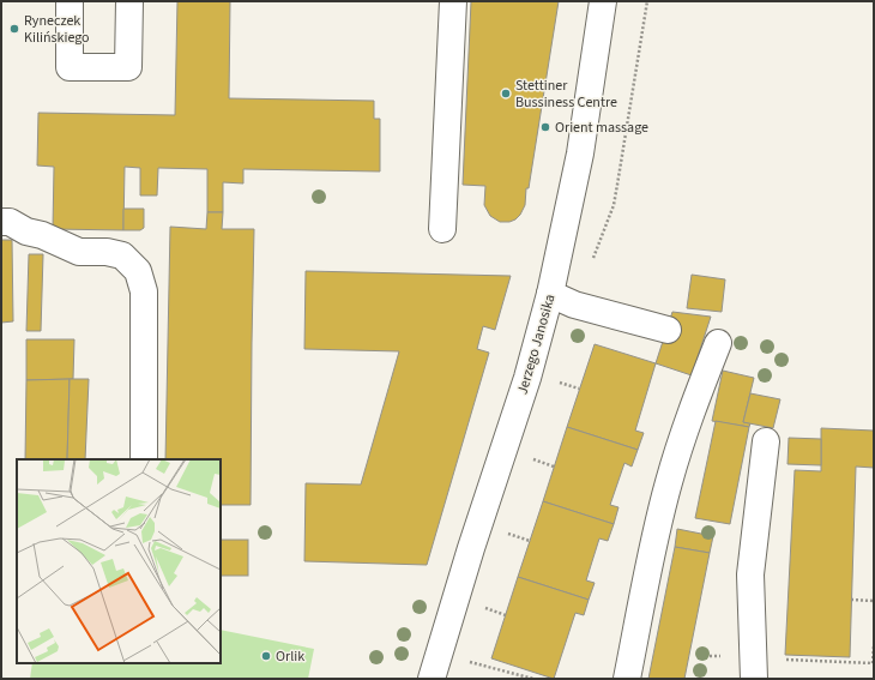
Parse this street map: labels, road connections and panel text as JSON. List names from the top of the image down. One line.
{"streets":{"street":["Jerzego Janosika"]},"places":["Ryneczek Kilińskiego","Stettiner Bussiness Centre","Orient massage","Orlik"]}
